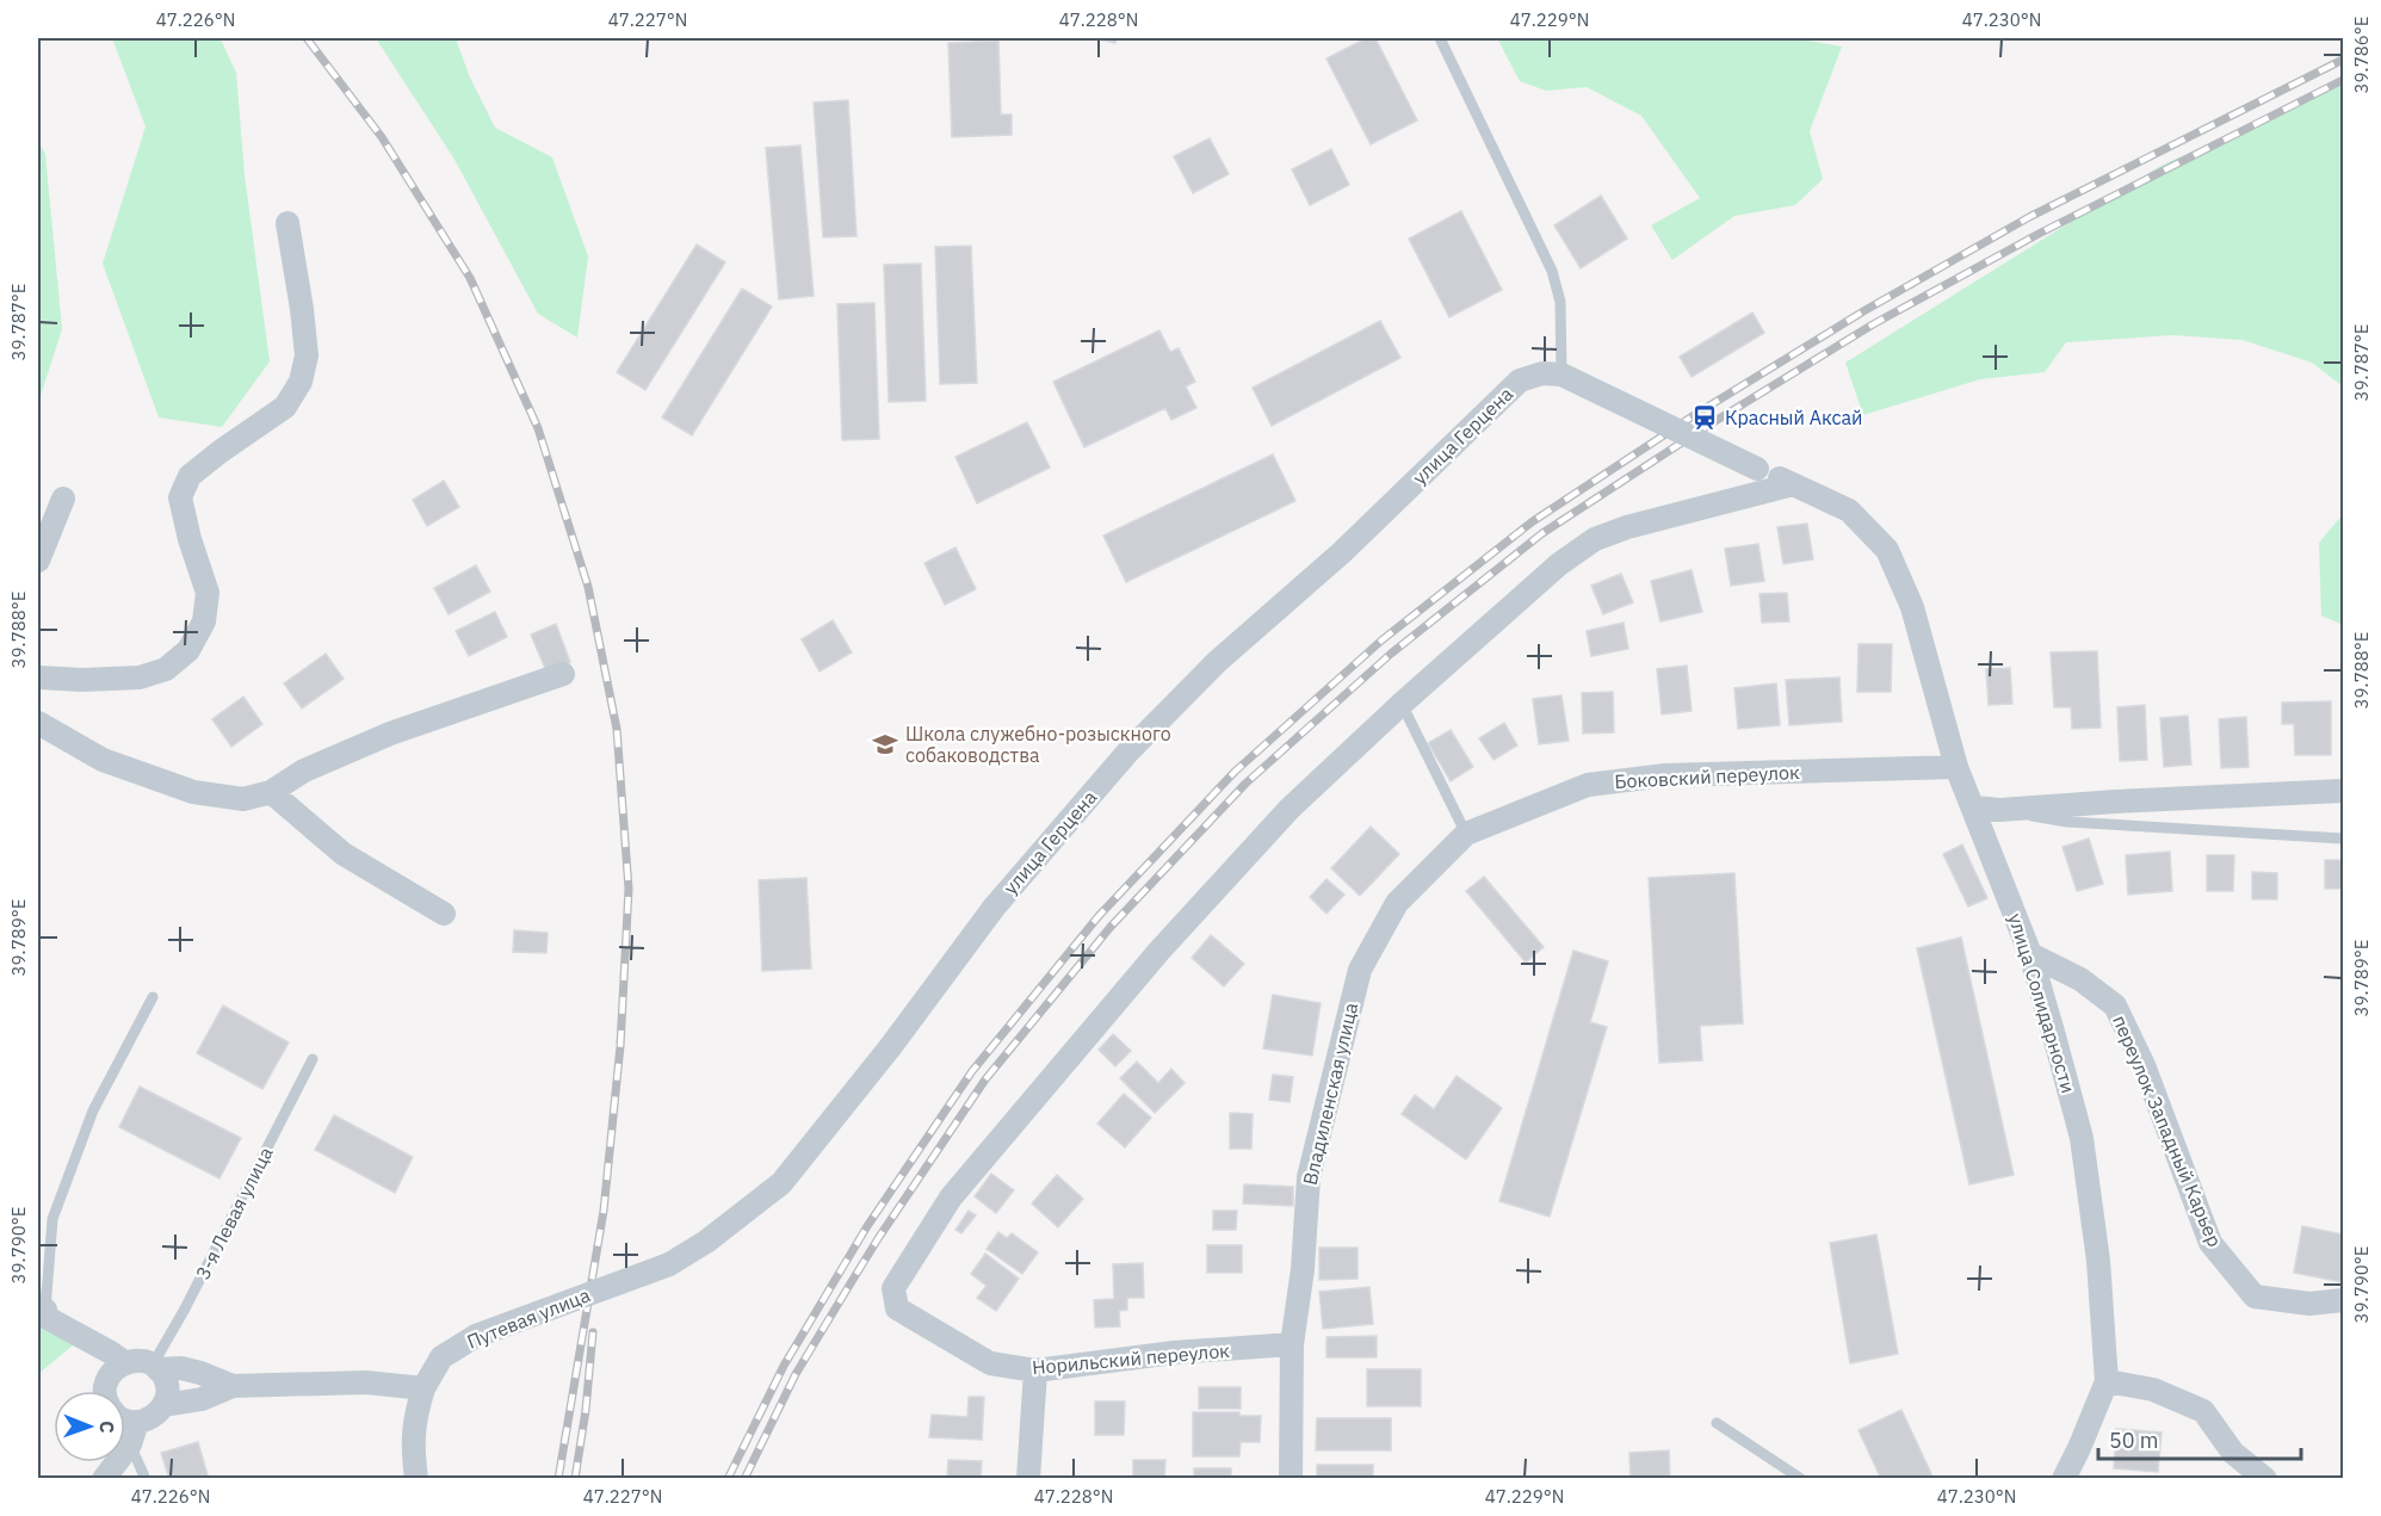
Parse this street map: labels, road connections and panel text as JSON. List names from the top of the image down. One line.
{"streets":{"street":["улица Герцена","Боковский переулок","улица Солидарности","Владиленская улица","переулок Западный Карьер","Путевая улица","Норильский переулок"],"lane":["3-я Левая улица"]},"crossings":[["улица Герцена","Путевая улица"],["Боковский переулок","улица Солидарности"],["Боковский переулок","Владиленская улица"],["улица Солидарности","переулок Западный Карьер"],["Владиленская улица","Норильский переулок"]],"places":{"station":["Красный Аксай"],"school or university":["Школа служебно-розыскного собаководства"]},"scale_bar":"50 m","north":"right","coordinates":["47.226°N","47.227°N","47.228°N","47.229°N","47.230°N","39.786°E","39.787°E","39.788°E","39.789°E","39.790°E"]}
